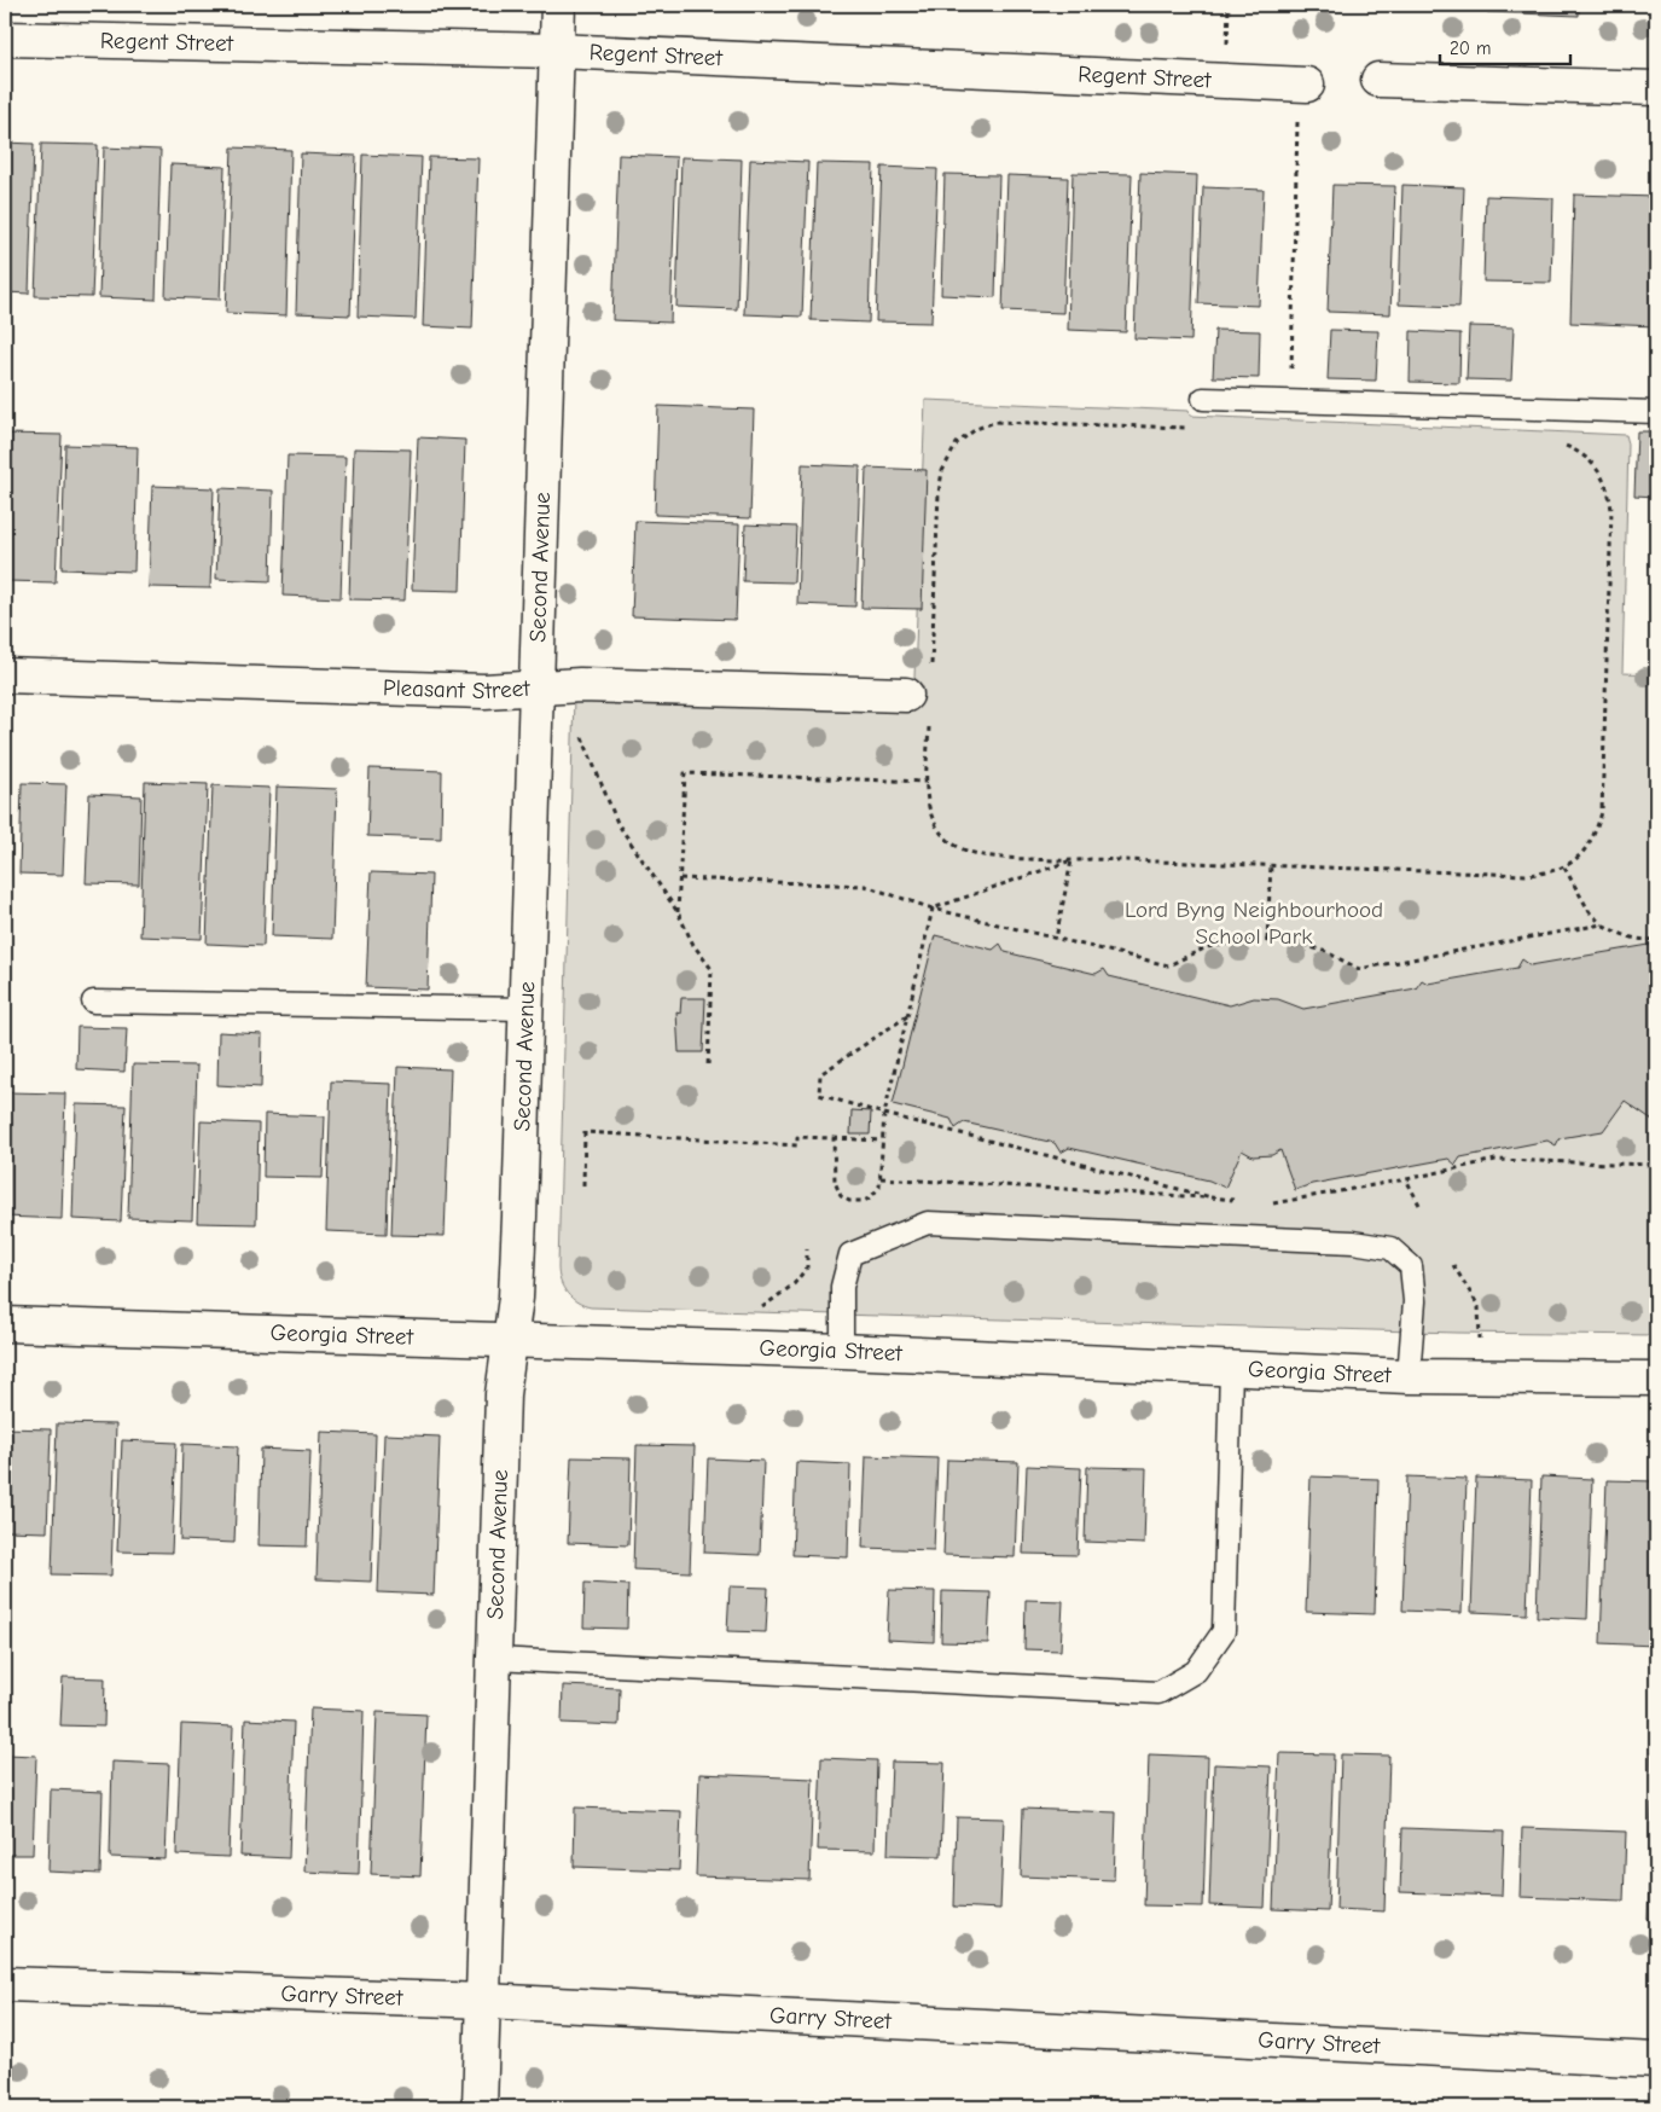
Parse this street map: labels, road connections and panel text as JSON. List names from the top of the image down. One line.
{"streets":{"street":["Regent Street","Second Avenue","Pleasant Street","Georgia Street","Garry Street"]},"crossings":[["Regent Street","Second Avenue"],["Second Avenue","Pleasant Street"],["Second Avenue","Georgia Street"],["Second Avenue","Garry Street"]],"parks":["Lord Byng Neighbourhood School Park"],"scale_bar":"20 m"}
